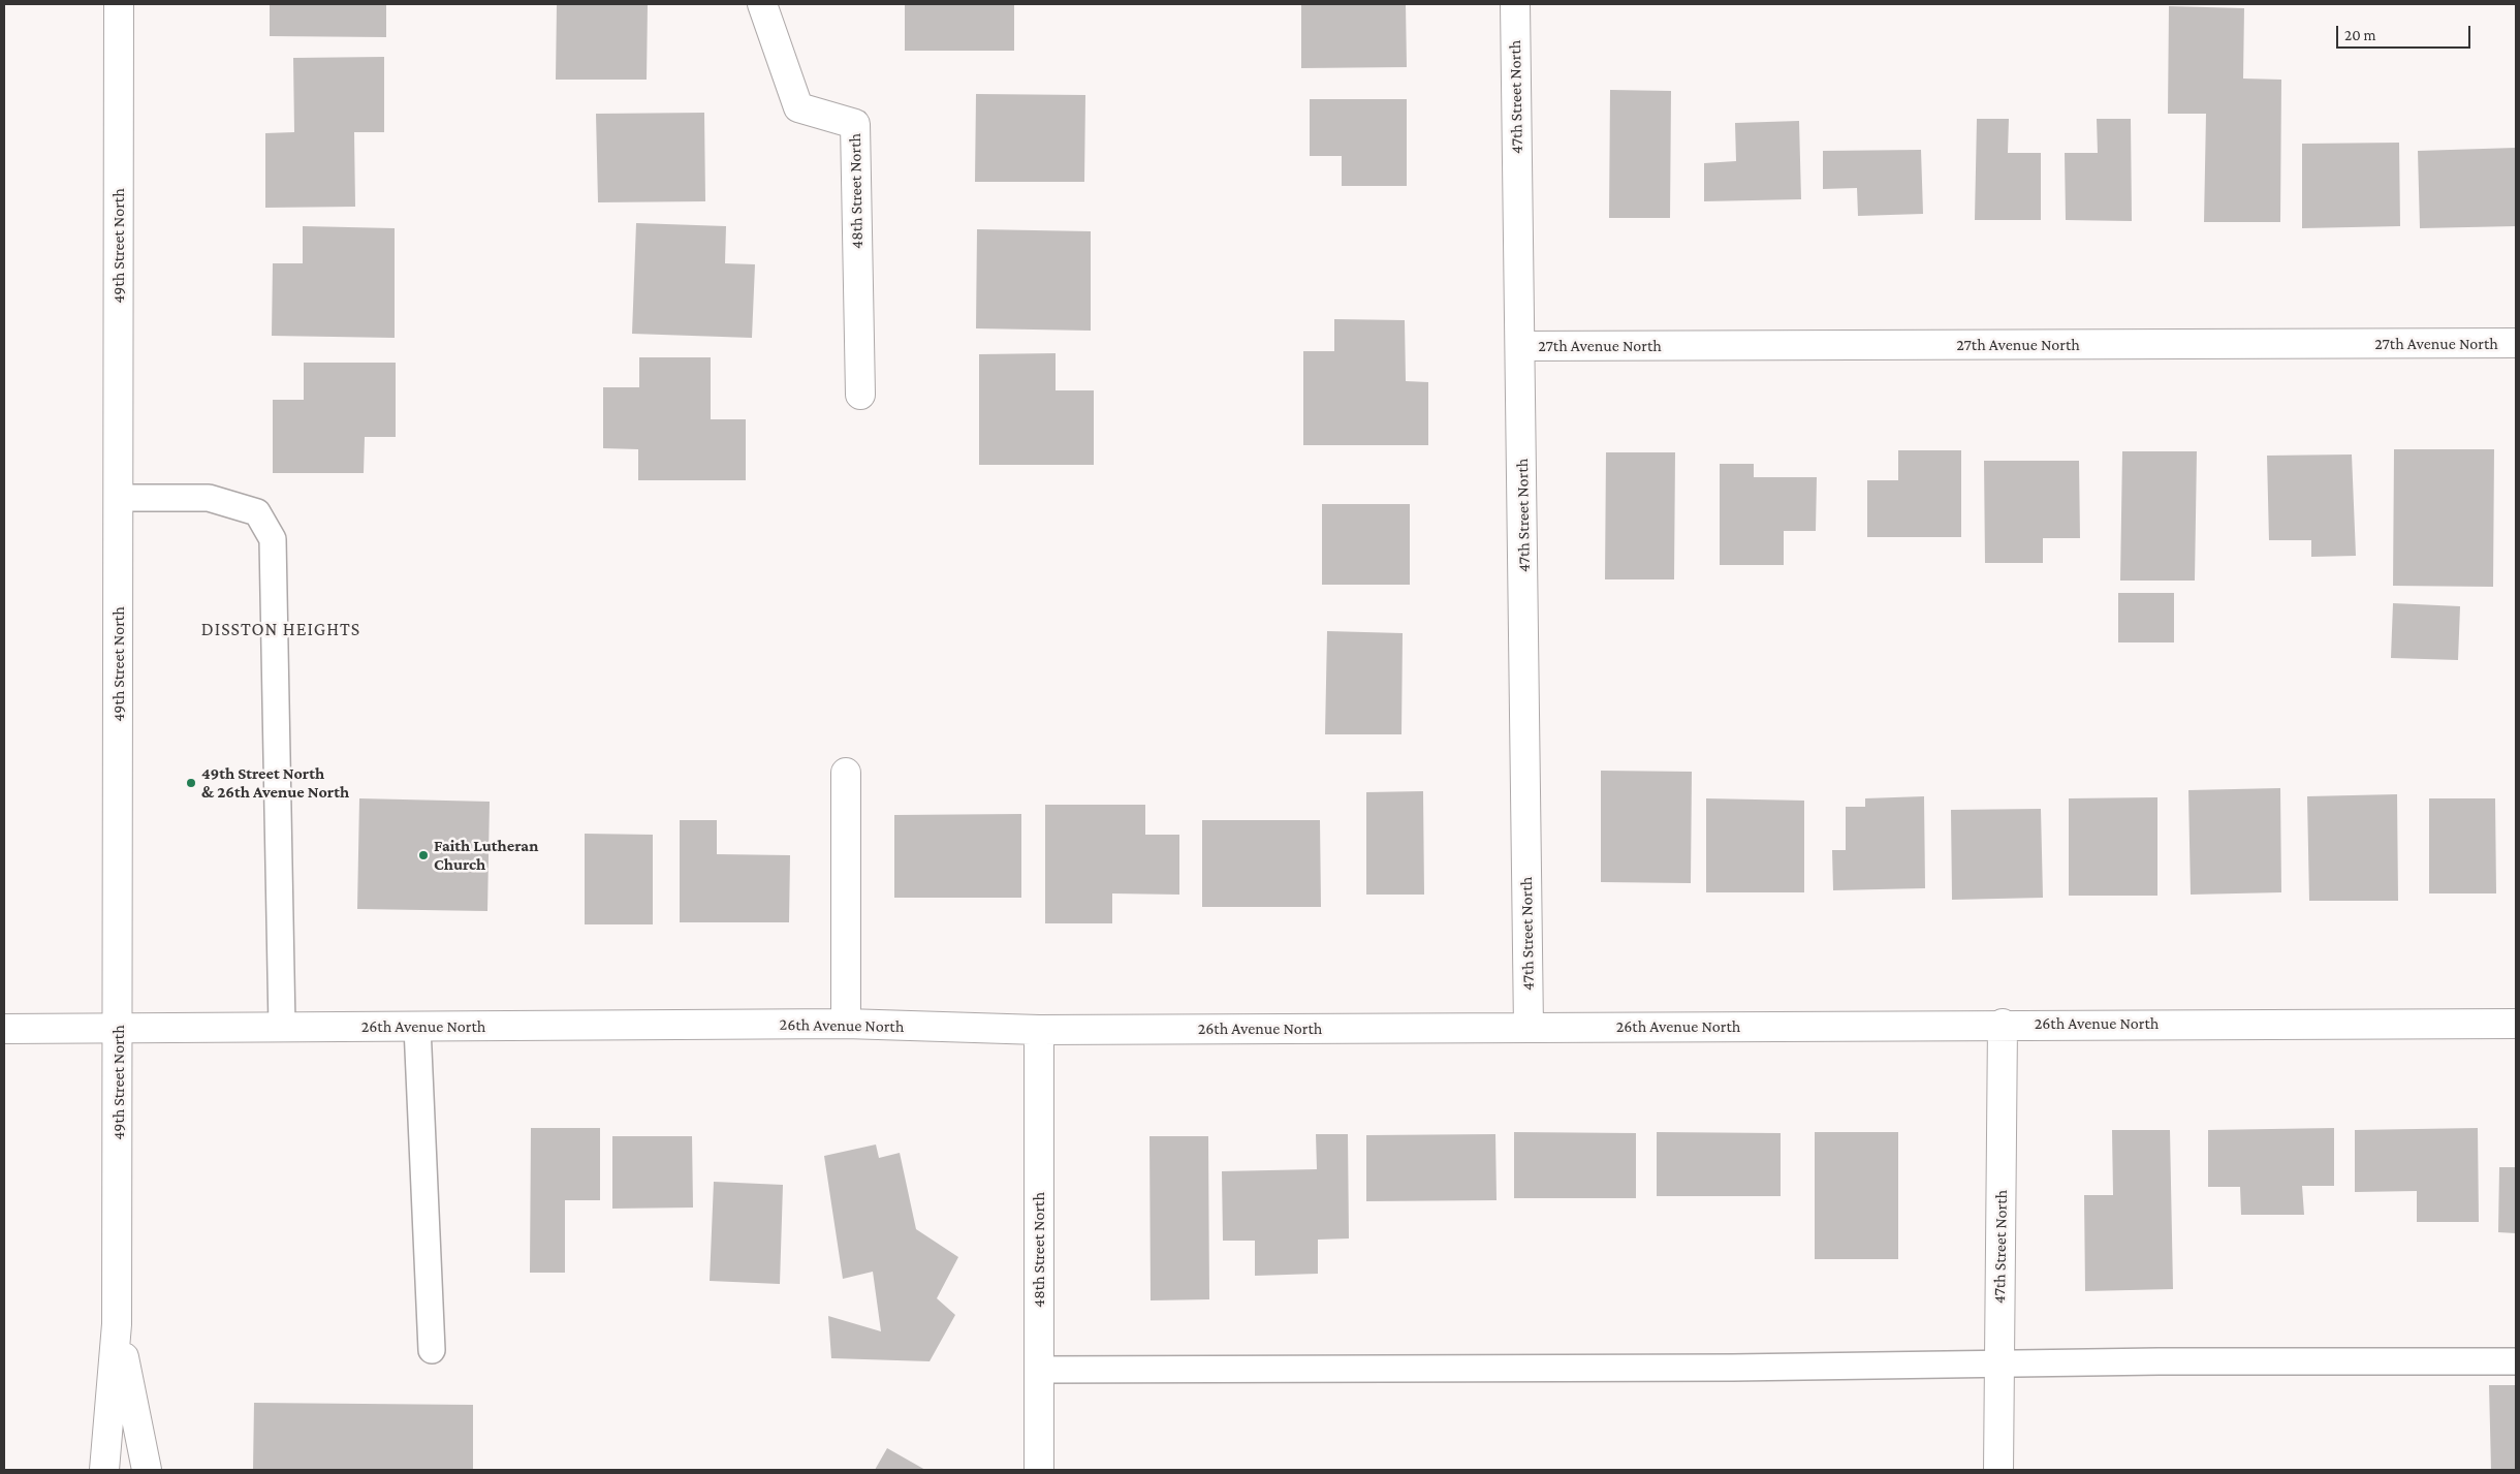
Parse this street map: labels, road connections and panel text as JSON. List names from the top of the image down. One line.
{"streets":{"street":["47th Street North","48th Street North","49th Street North","27th Avenue North","26th Avenue North"]},"crossings":[["47th Street North","27th Avenue North"],["47th Street North","26th Avenue North"],["48th Street North","26th Avenue North"],["49th Street North","26th Avenue North"]],"districts":["DISSTON HEIGHTS"],"places":["49th Street North & 26th Avenue North","Faith Lutheran Church"],"scale_bar":"20 m"}
